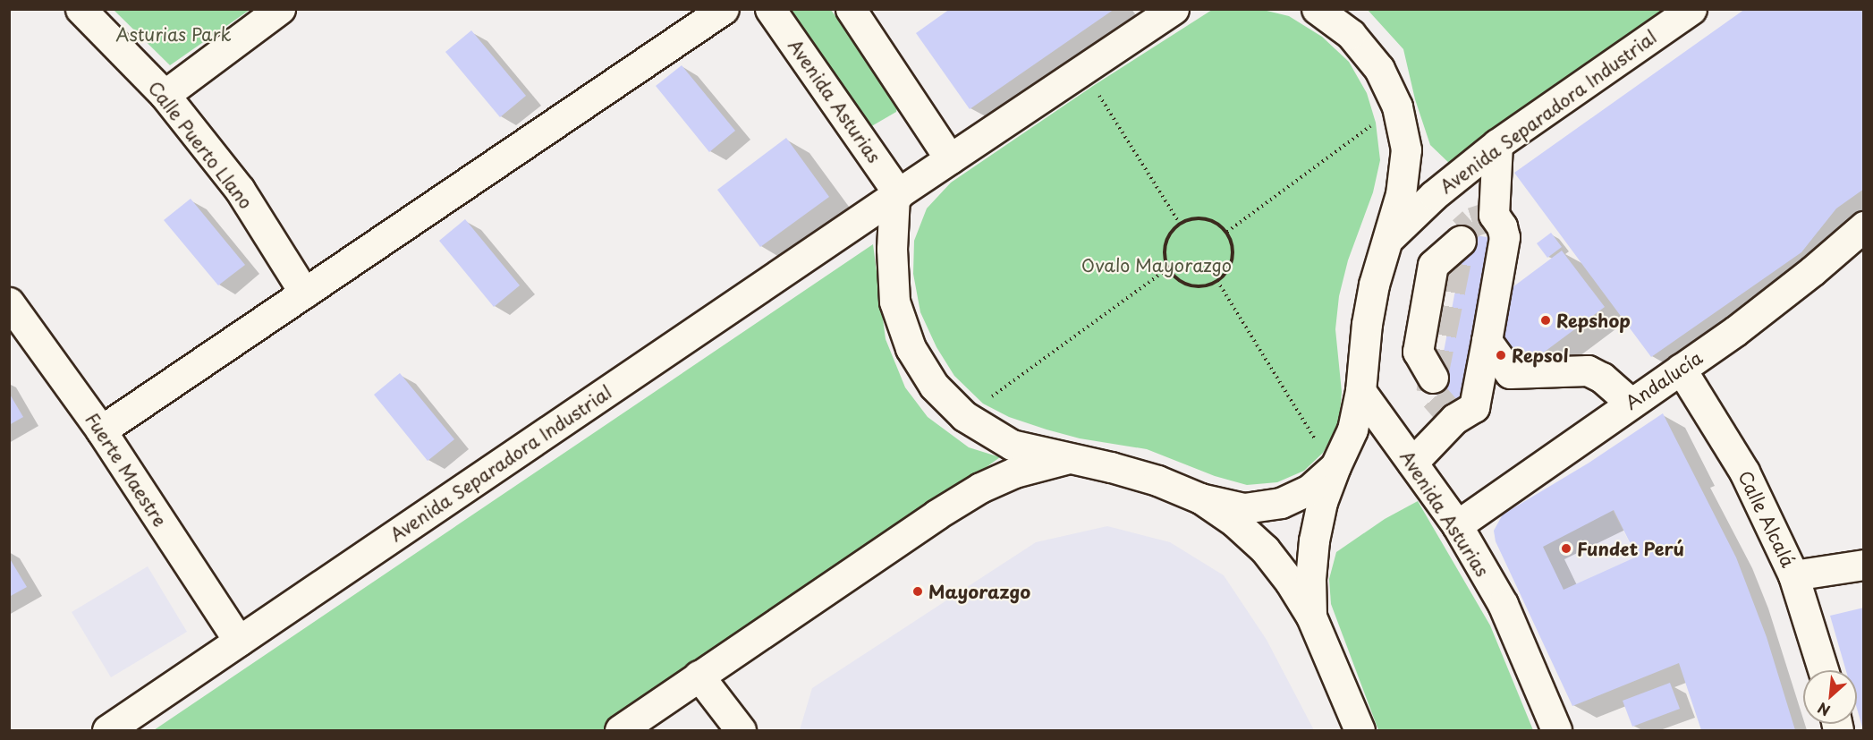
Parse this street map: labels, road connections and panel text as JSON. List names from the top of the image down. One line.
{"streets":{"street":["Avenida Asturias","Avenida Separadora Industrial","Calle Puerto Llano","Andalucía","Fuerte Maestre","Calle Alcalá"]},"crossings":[["Avenida Asturias","Avenida Separadora Industrial"],["Avenida Asturias","Andalucía"],["Avenida Separadora Industrial","Fuerte Maestre"],["Andalucía","Calle Alcalá"]],"parks":["Asturias Park","Ovalo Mayorazgo"],"places":["Repshop","Repsol","Fundet Perú","Mayorazgo"],"north":"bottom left"}
